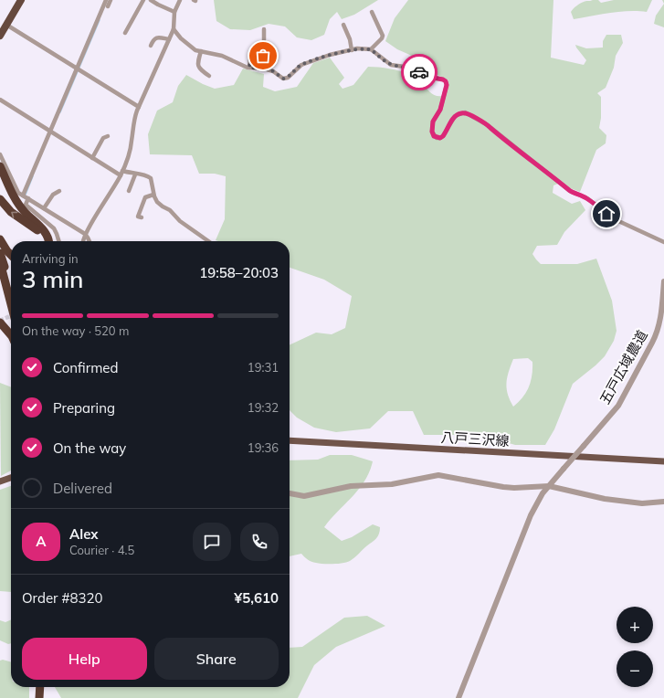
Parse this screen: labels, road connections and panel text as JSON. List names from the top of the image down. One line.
{"streets":{"main road":["八戸三沢線"],"street":["五戸広域農道"]},"page":{"heading":["3 min","Arriving in","19:58–20:03"],"panel":["Alex","Courier · 4.5","Order #8320","¥5,610"],"bar":"On the way · 520 m","list":[["Confirmed","19:31"],["Preparing","19:32"],["On the way","19:36"],"Delivered"],"round":"A","map_buttons":["+","−"],"buttons":["Help","Share"]}}
